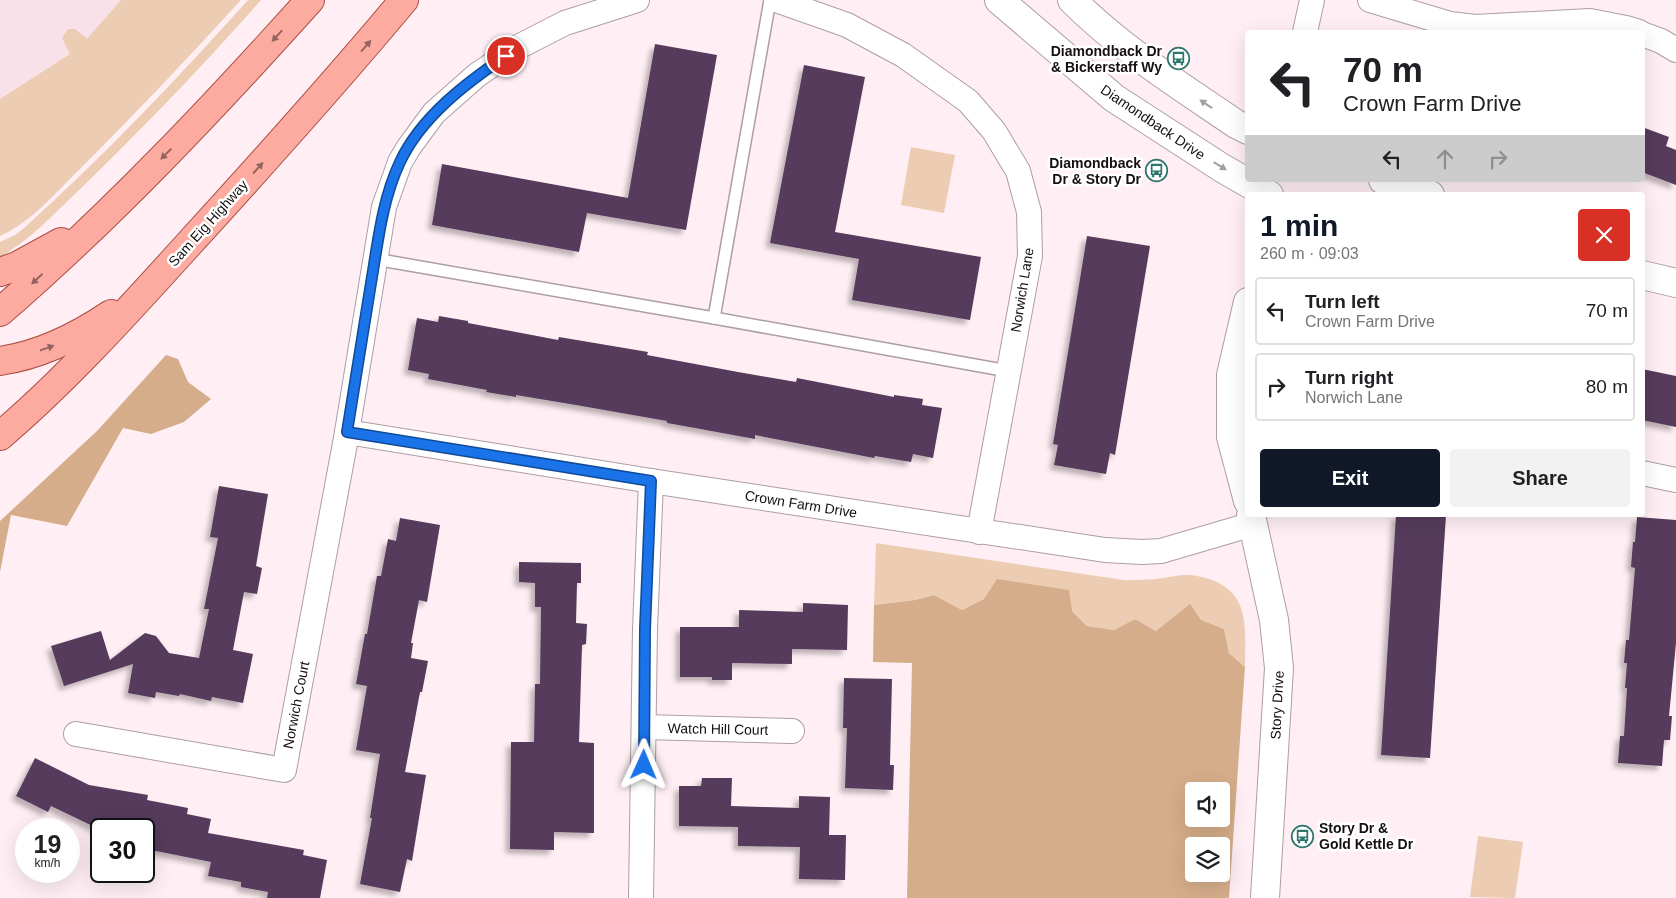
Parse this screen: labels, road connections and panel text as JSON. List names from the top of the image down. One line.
{"streets":{"main road":["Sam Eig Highway"],"street":["Diamondback Drive","Norwich Lane","Crown Farm Drive","Norwich Court","Story Drive","Watch Hill Court"]},"crossings":[["Norwich Lane","Crown Farm Drive"],["Crown Farm Drive","Norwich Court"]],"places":{"bus stop":["Diamondback Dr & Bickerstaff Wy","Diamondback Dr & Story Dr","Story Dr & Gold Kettle Dr"]},"page":{"turn":["70 m","Crown Farm Drive"],"heading":["1 min","260 m · 09:03"],"list":[{"name":"Turn left","note":"Crown Farm Drive","value":"70 m"},{"name":"Turn right","note":"Norwich Lane","value":"80 m"}],"buttons":["Exit","Share"],"speed":"19 km/h","limit":"30"}}
